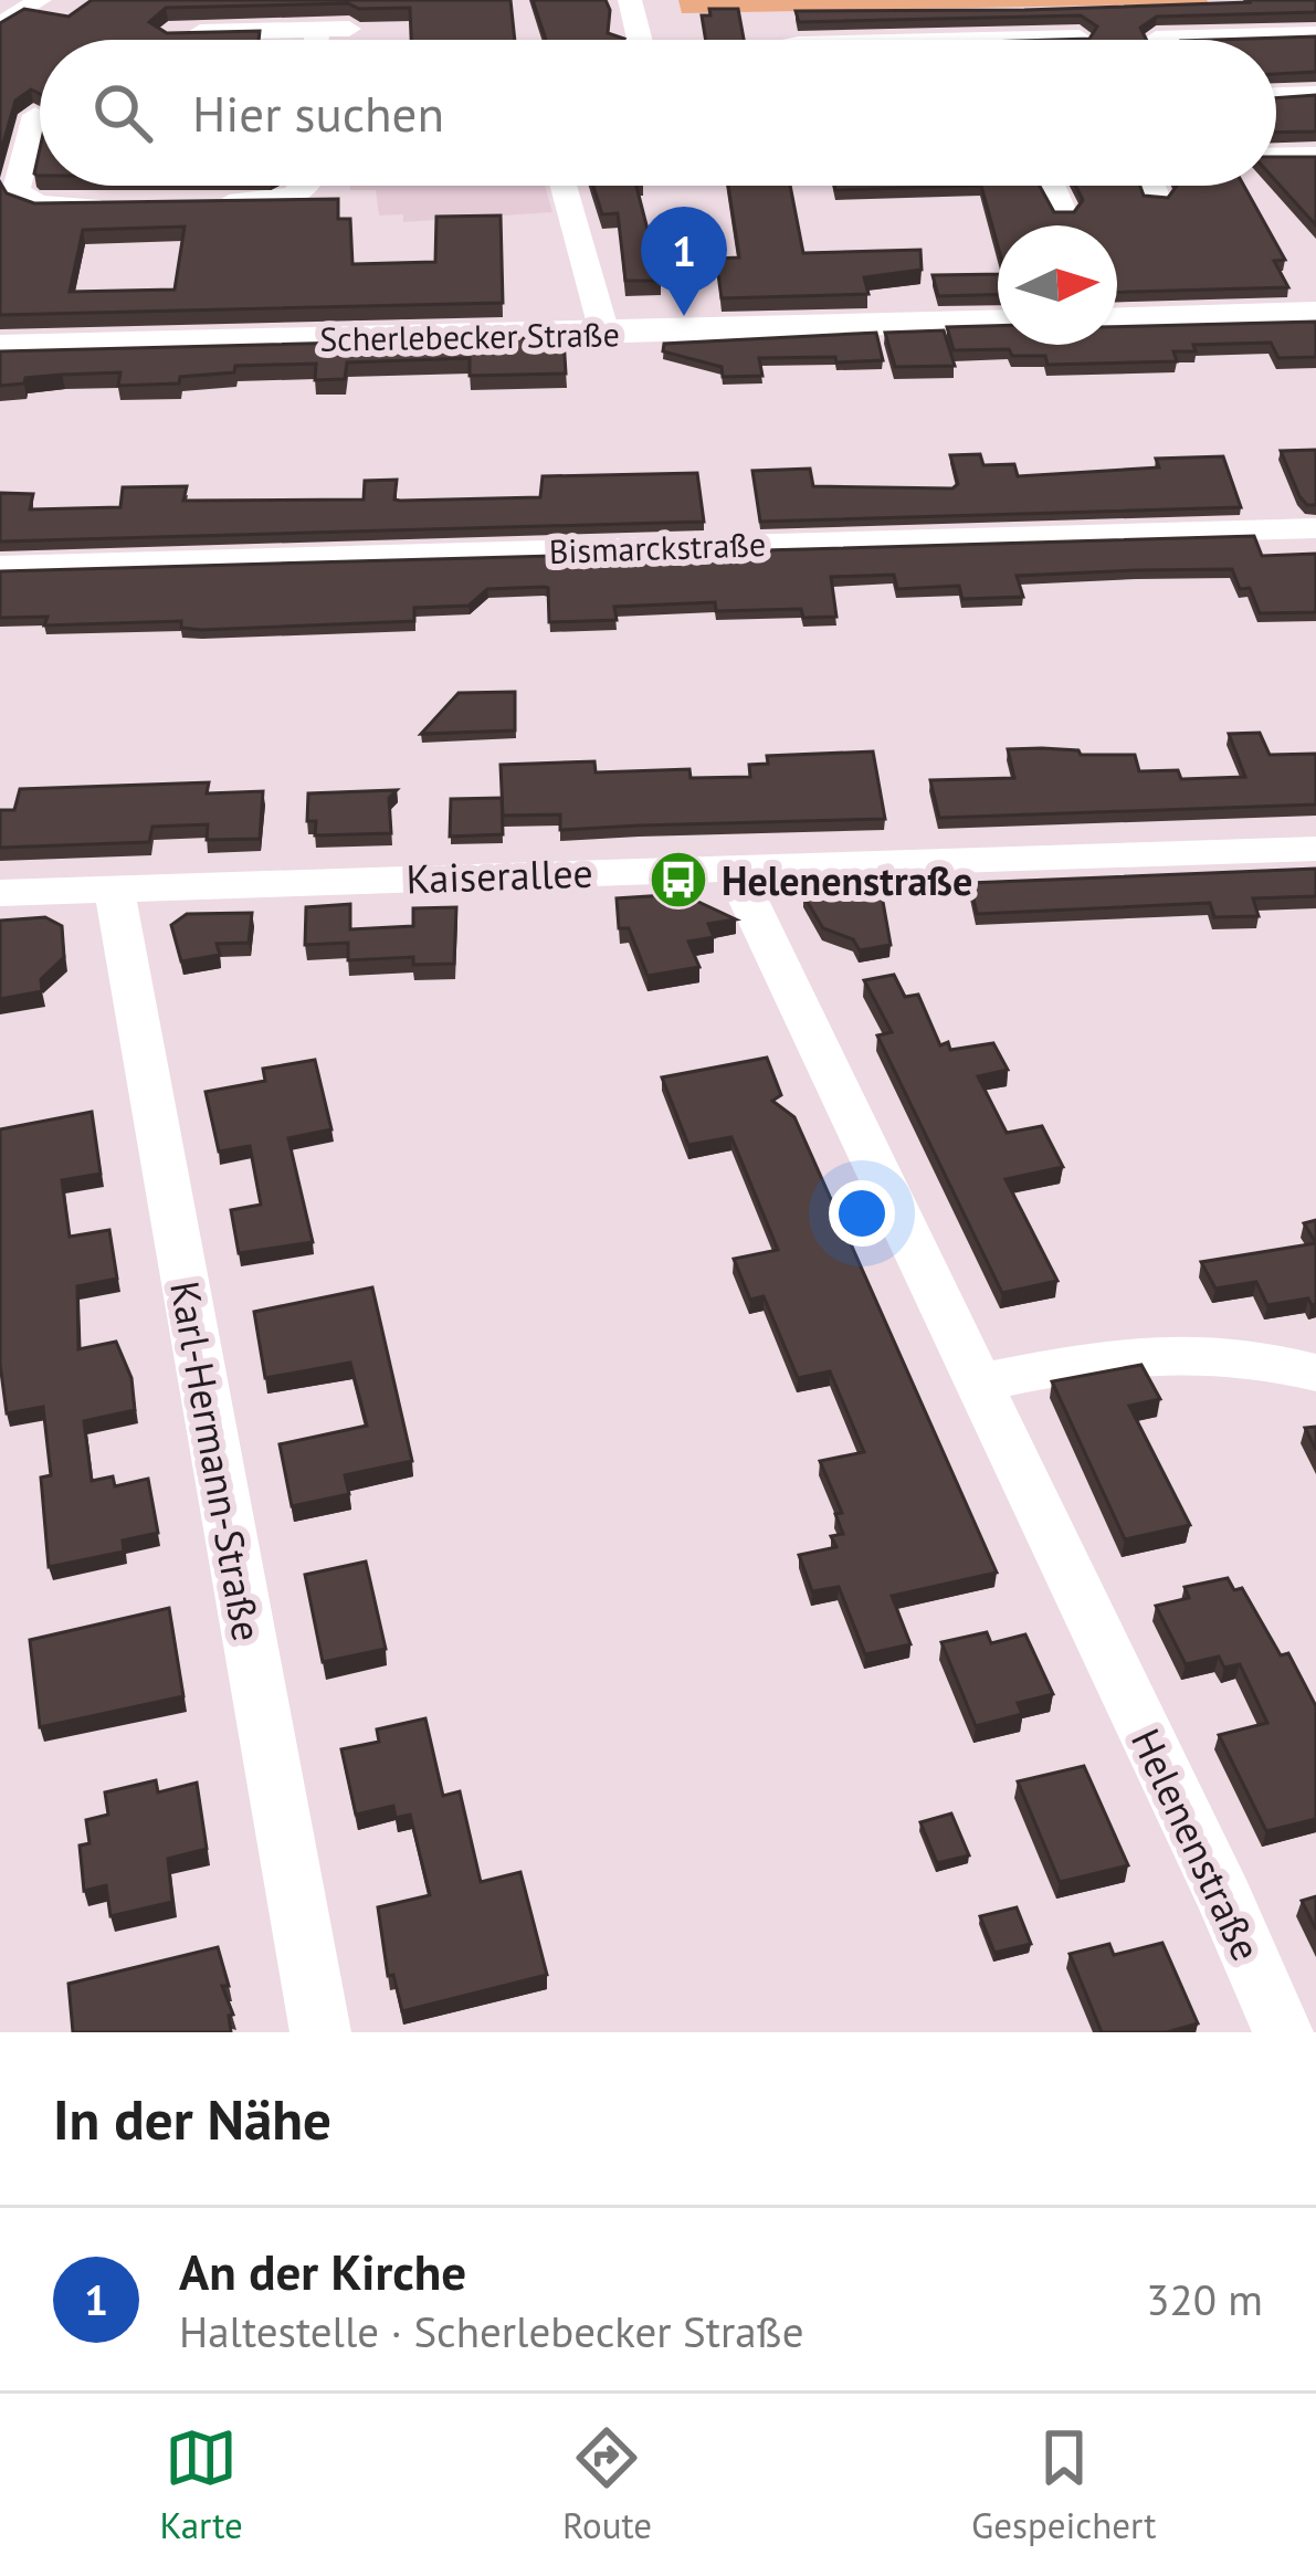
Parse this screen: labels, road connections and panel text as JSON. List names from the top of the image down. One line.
{"streets":{"street":["Scherlebecker Straße","Bismarckstraße","Kaiserallee","Karl-Hermann-Straße","Helenenstraße"]},"crossings":[["Kaiserallee","Karl-Hermann-Straße"],["Kaiserallee","Helenenstraße"]],"places":{"bus stop":["Helenenstraße"]},"north":"right","page":{"search":"Hier suchen","pins":"1","heading":"In der Nähe","list":[{"mark":"1","name":"An der Kirche","note":"Haltestelle · Scherlebecker Straße","value":"320 m"}],"nav":["Karte","Route","Gespeichert"]}}
